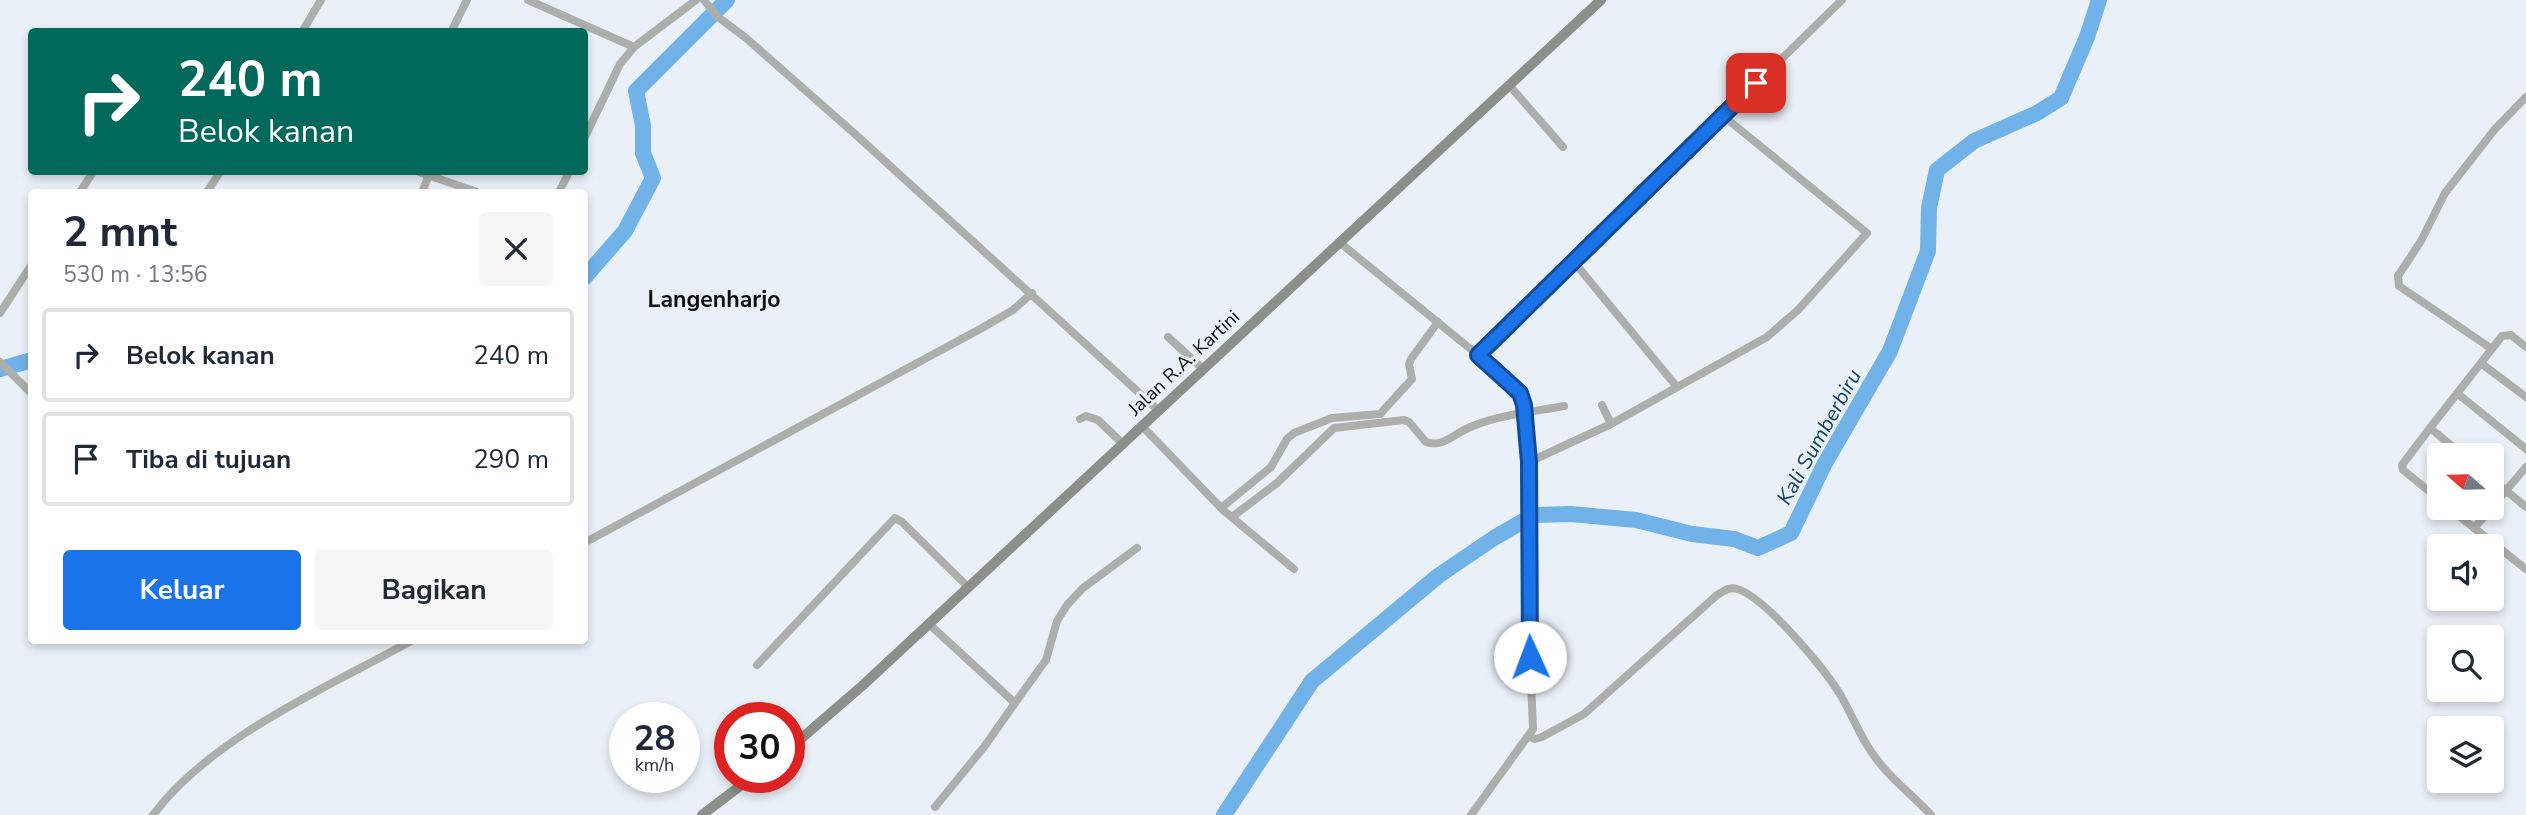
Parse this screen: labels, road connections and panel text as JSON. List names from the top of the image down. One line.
{"streets":{"main road":["Jalan R.A. Kartini"]},"districts":["Langenharjo"],"water":["Kali Sumberbiru"],"north":"left","page":{"turn":["240 m","Belok kanan"],"heading":["2 mnt","530 m · 13:56"],"list":[{"name":"Belok kanan","value":"240 m"},{"name":"Tiba di tujuan","value":"290 m"}],"buttons":["Keluar","Bagikan"],"speed":"28 km/h","limit":"30"}}
